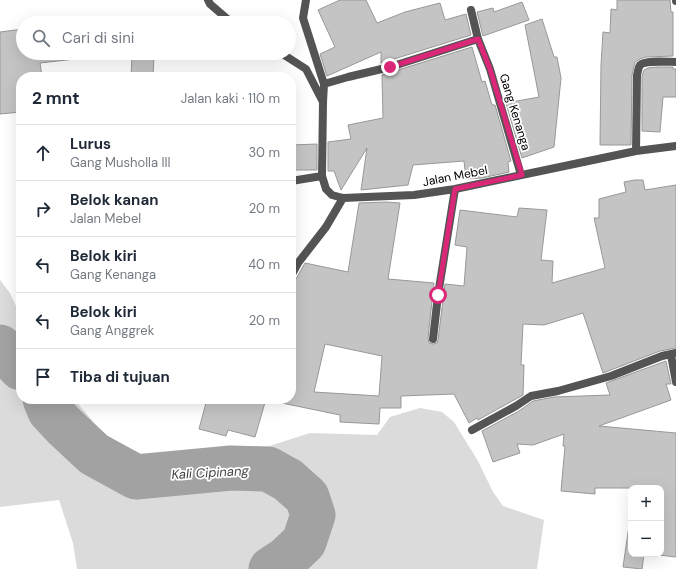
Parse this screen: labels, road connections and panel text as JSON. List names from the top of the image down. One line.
{"streets":{"street":["Gang Kenanga","Jalan Mebel"]},"crossings":[["Gang Kenanga","Jalan Mebel"]],"water":["Kali Cipinang"],"page":{"search":"Cari di sini","heading":["2 mnt","Jalan kaki · 110 m"],"list":[["Lurus","Gang Musholla III","30 m"],["Belok kanan","Jalan Mebel","20 m"],["Belok kiri","Gang Kenanga","40 m"],["Belok kiri","Gang Anggrek","20 m"],"Tiba di tujuan"],"map_buttons":["+","−"]}}
